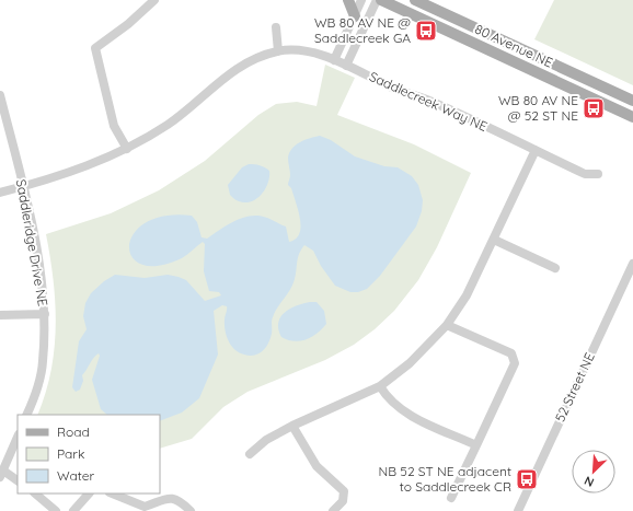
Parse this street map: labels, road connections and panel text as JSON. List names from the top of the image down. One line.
{"streets":{"main road":["80 Avenue NE"],"street":["Saddlecreek Way NE","Saddleridge Drive NE","52 Street NE"]},"crossings":[["Saddlecreek Way NE","Saddleridge Drive NE"]],"places":{"bus stop":["WB 80 AV NE @ Saddlecreek GA","WB 80 AV NE @ 52 ST NE","NB 52 ST NE adjacent to Saddlecreek CR"]},"legend":["Road","Park","Water"],"north":"bottom left"}
